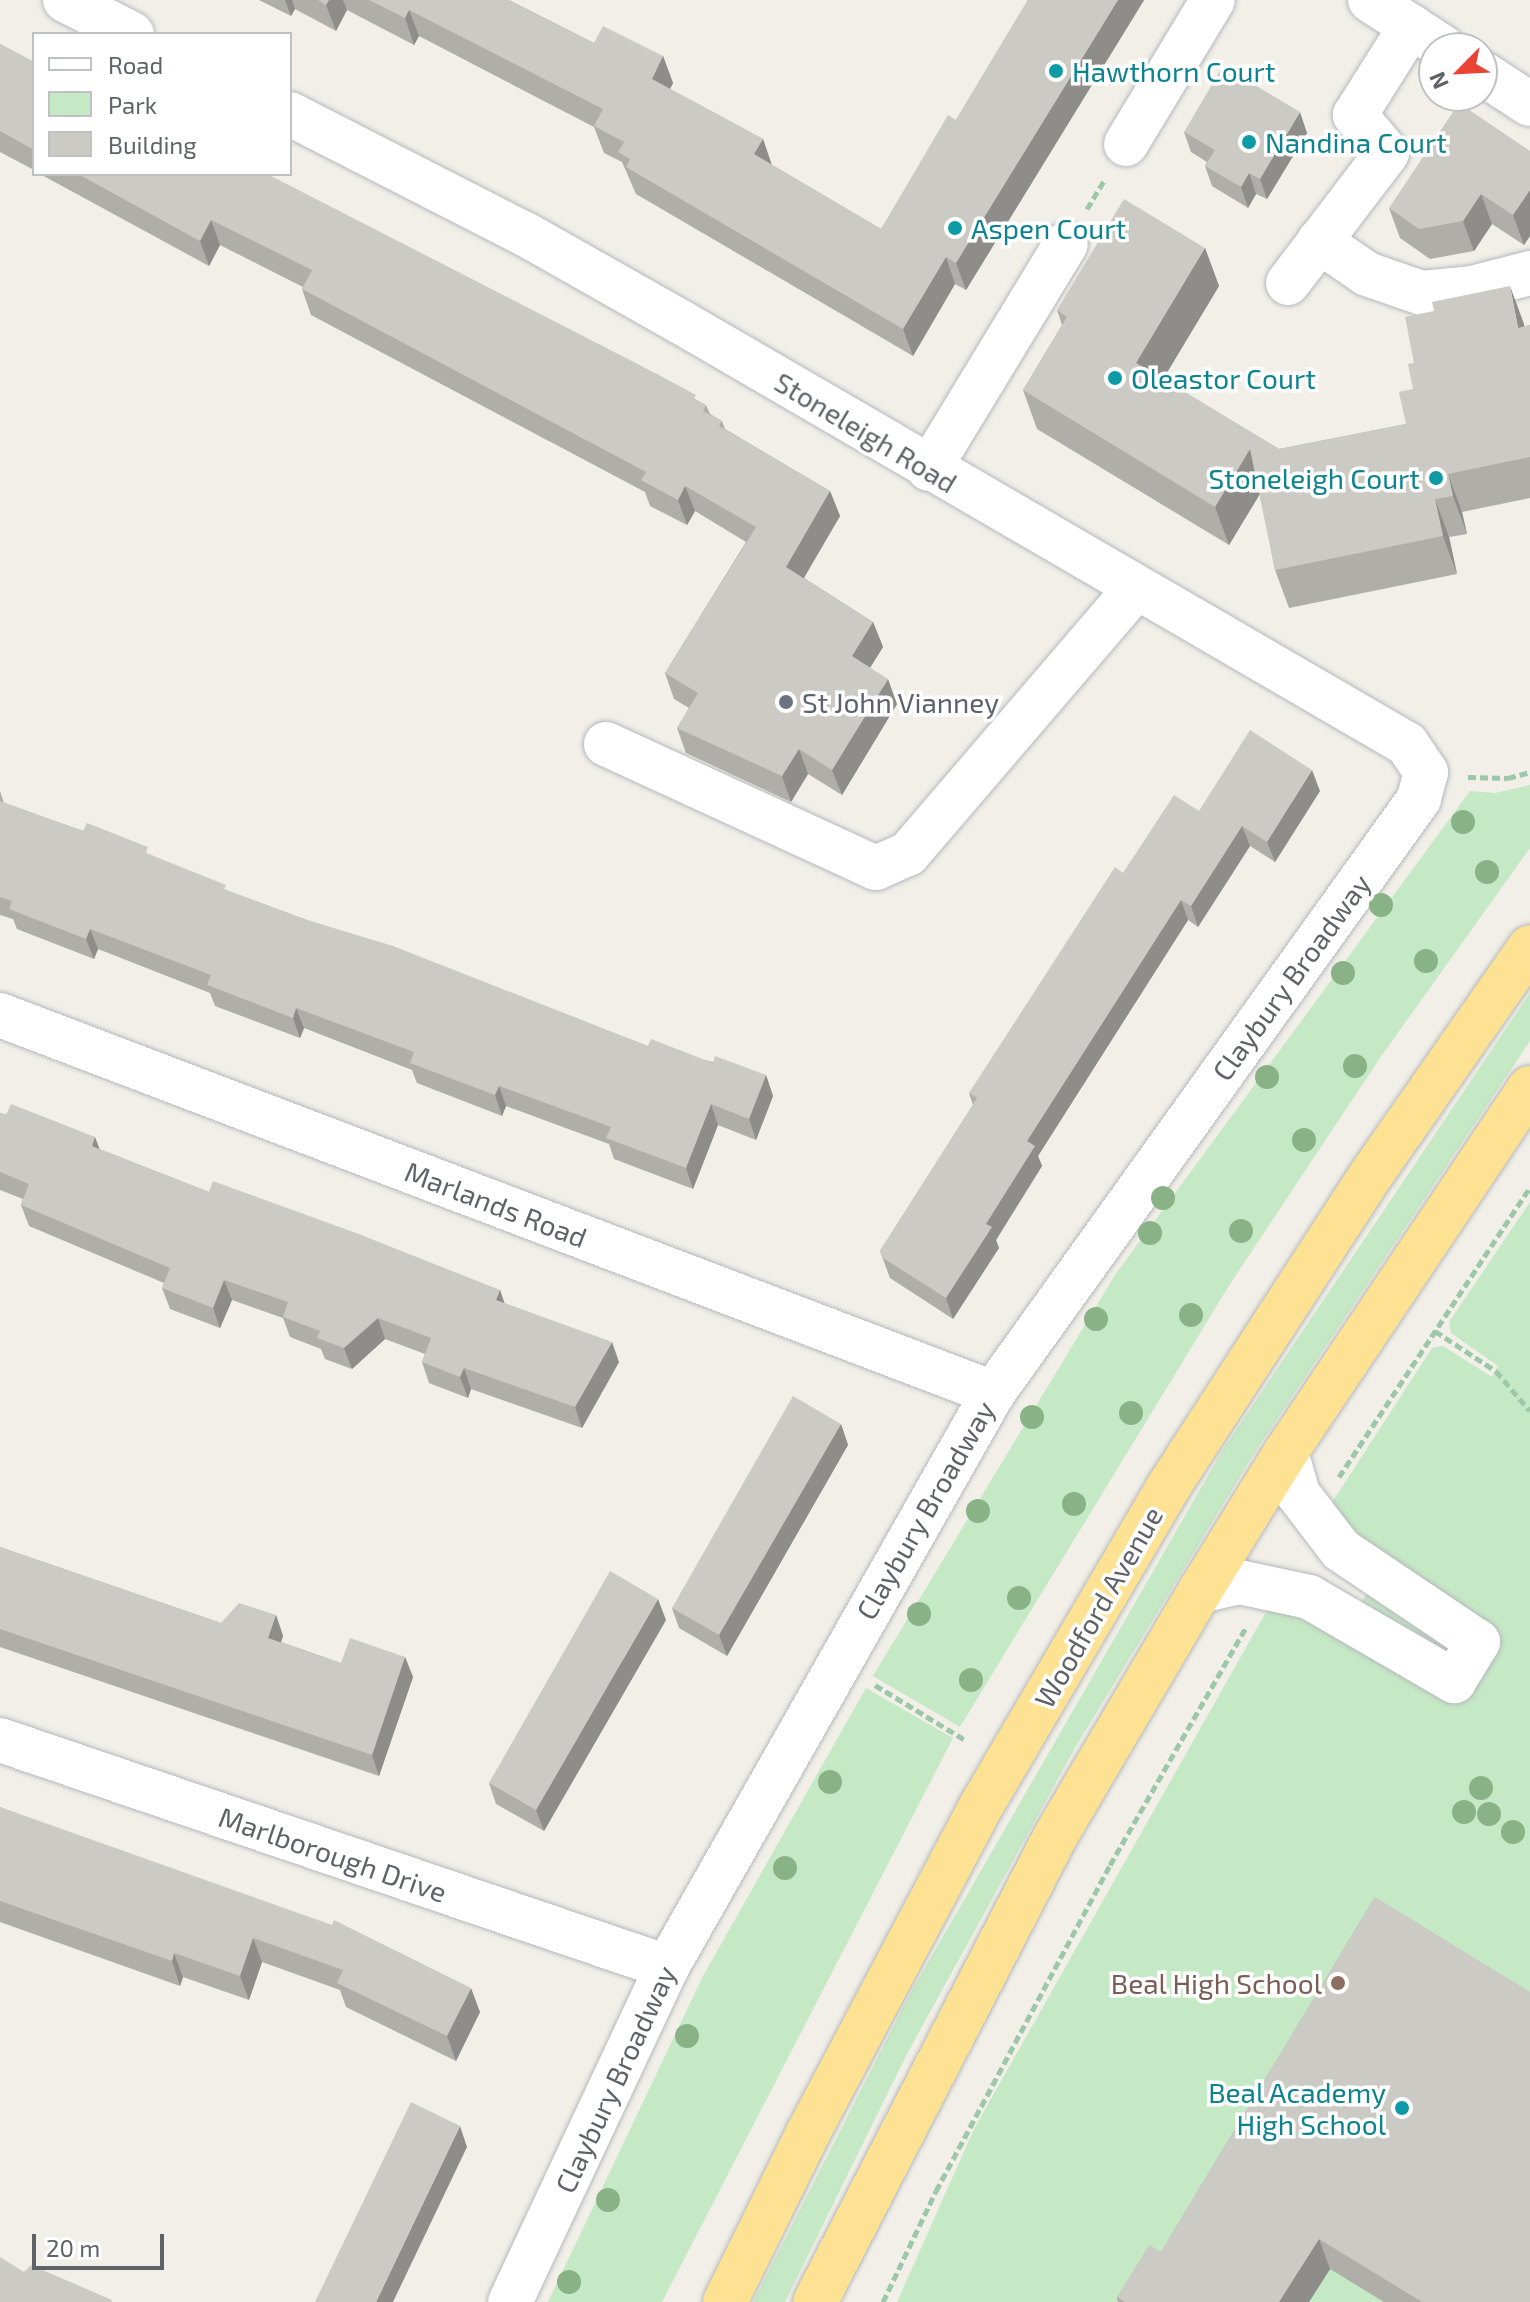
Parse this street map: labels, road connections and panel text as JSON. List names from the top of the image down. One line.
{"streets":{"highway":["Woodford Avenue"],"street":["Stoneleigh Road","Claybury Broadway","Marlands Road","Marlborough Drive"]},"crossings":[["Stoneleigh Road","Claybury Broadway"],["Claybury Broadway","Marlands Road"],["Claybury Broadway","Marlborough Drive"]],"places":["Hawthorn Court","Nandina Court","Aspen Court","Oleastor Court","Stoneleigh Court","St John Vianney","Beal High School","Beal Academy High School"],"legend":["Road","Park","Building"],"scale_bar":"20 m","north":"bottom left"}
